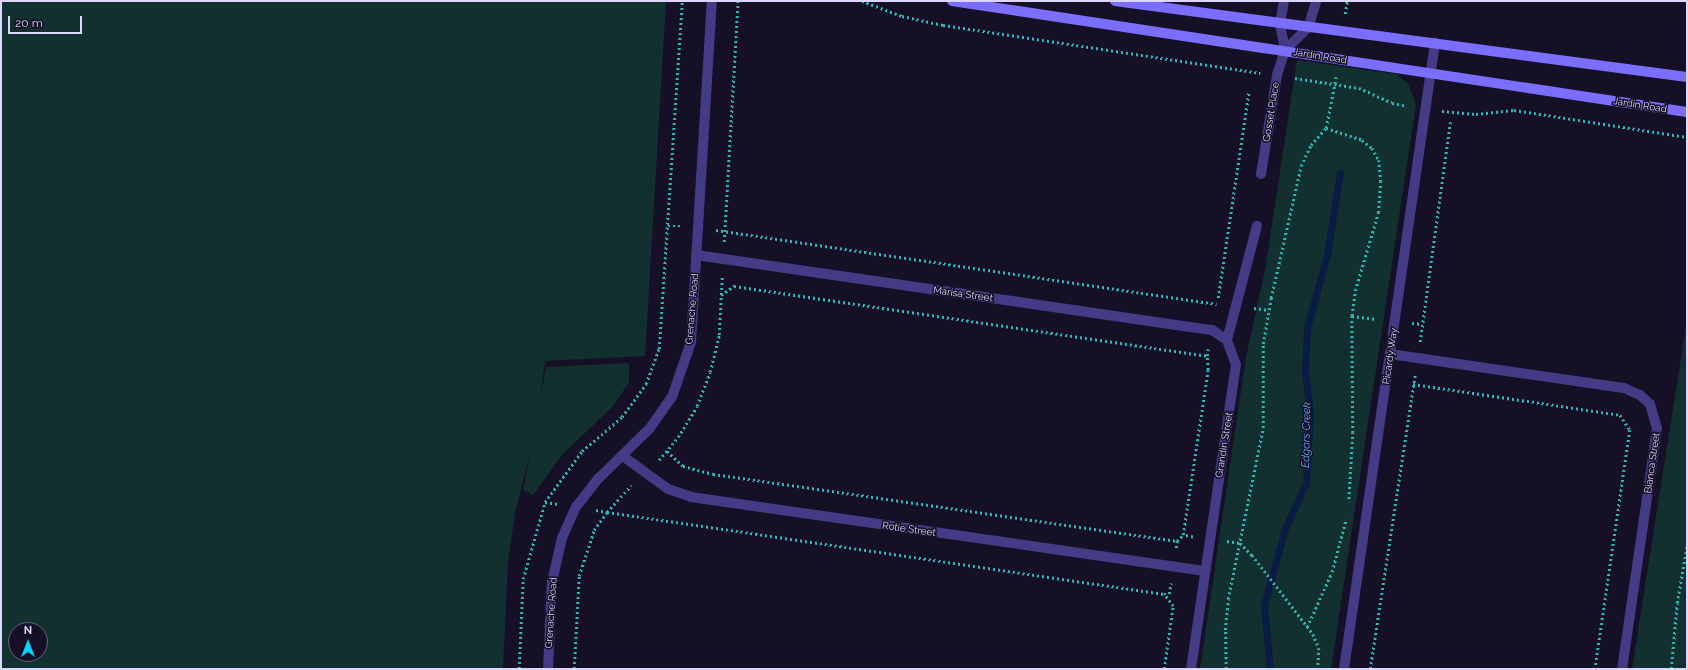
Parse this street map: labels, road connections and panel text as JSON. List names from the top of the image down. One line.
{"streets":{"street":["Jardin Road","Gosset Place","Marisa Street","Grenache Road","Picardy Way","Grandin Street","Bianca Street","Rotie Street"]},"crossings":[["Jardin Road","Gosset Place"],["Jardin Road","Picardy Way"],["Marisa Street","Grenache Road"],["Marisa Street","Grandin Street"],["Grenache Road","Rotie Street"],["Picardy Way","Bianca Street"],["Grandin Street","Rotie Street"]],"water":["Edgars Creek"],"scale_bar":"20 m","north":"top"}
